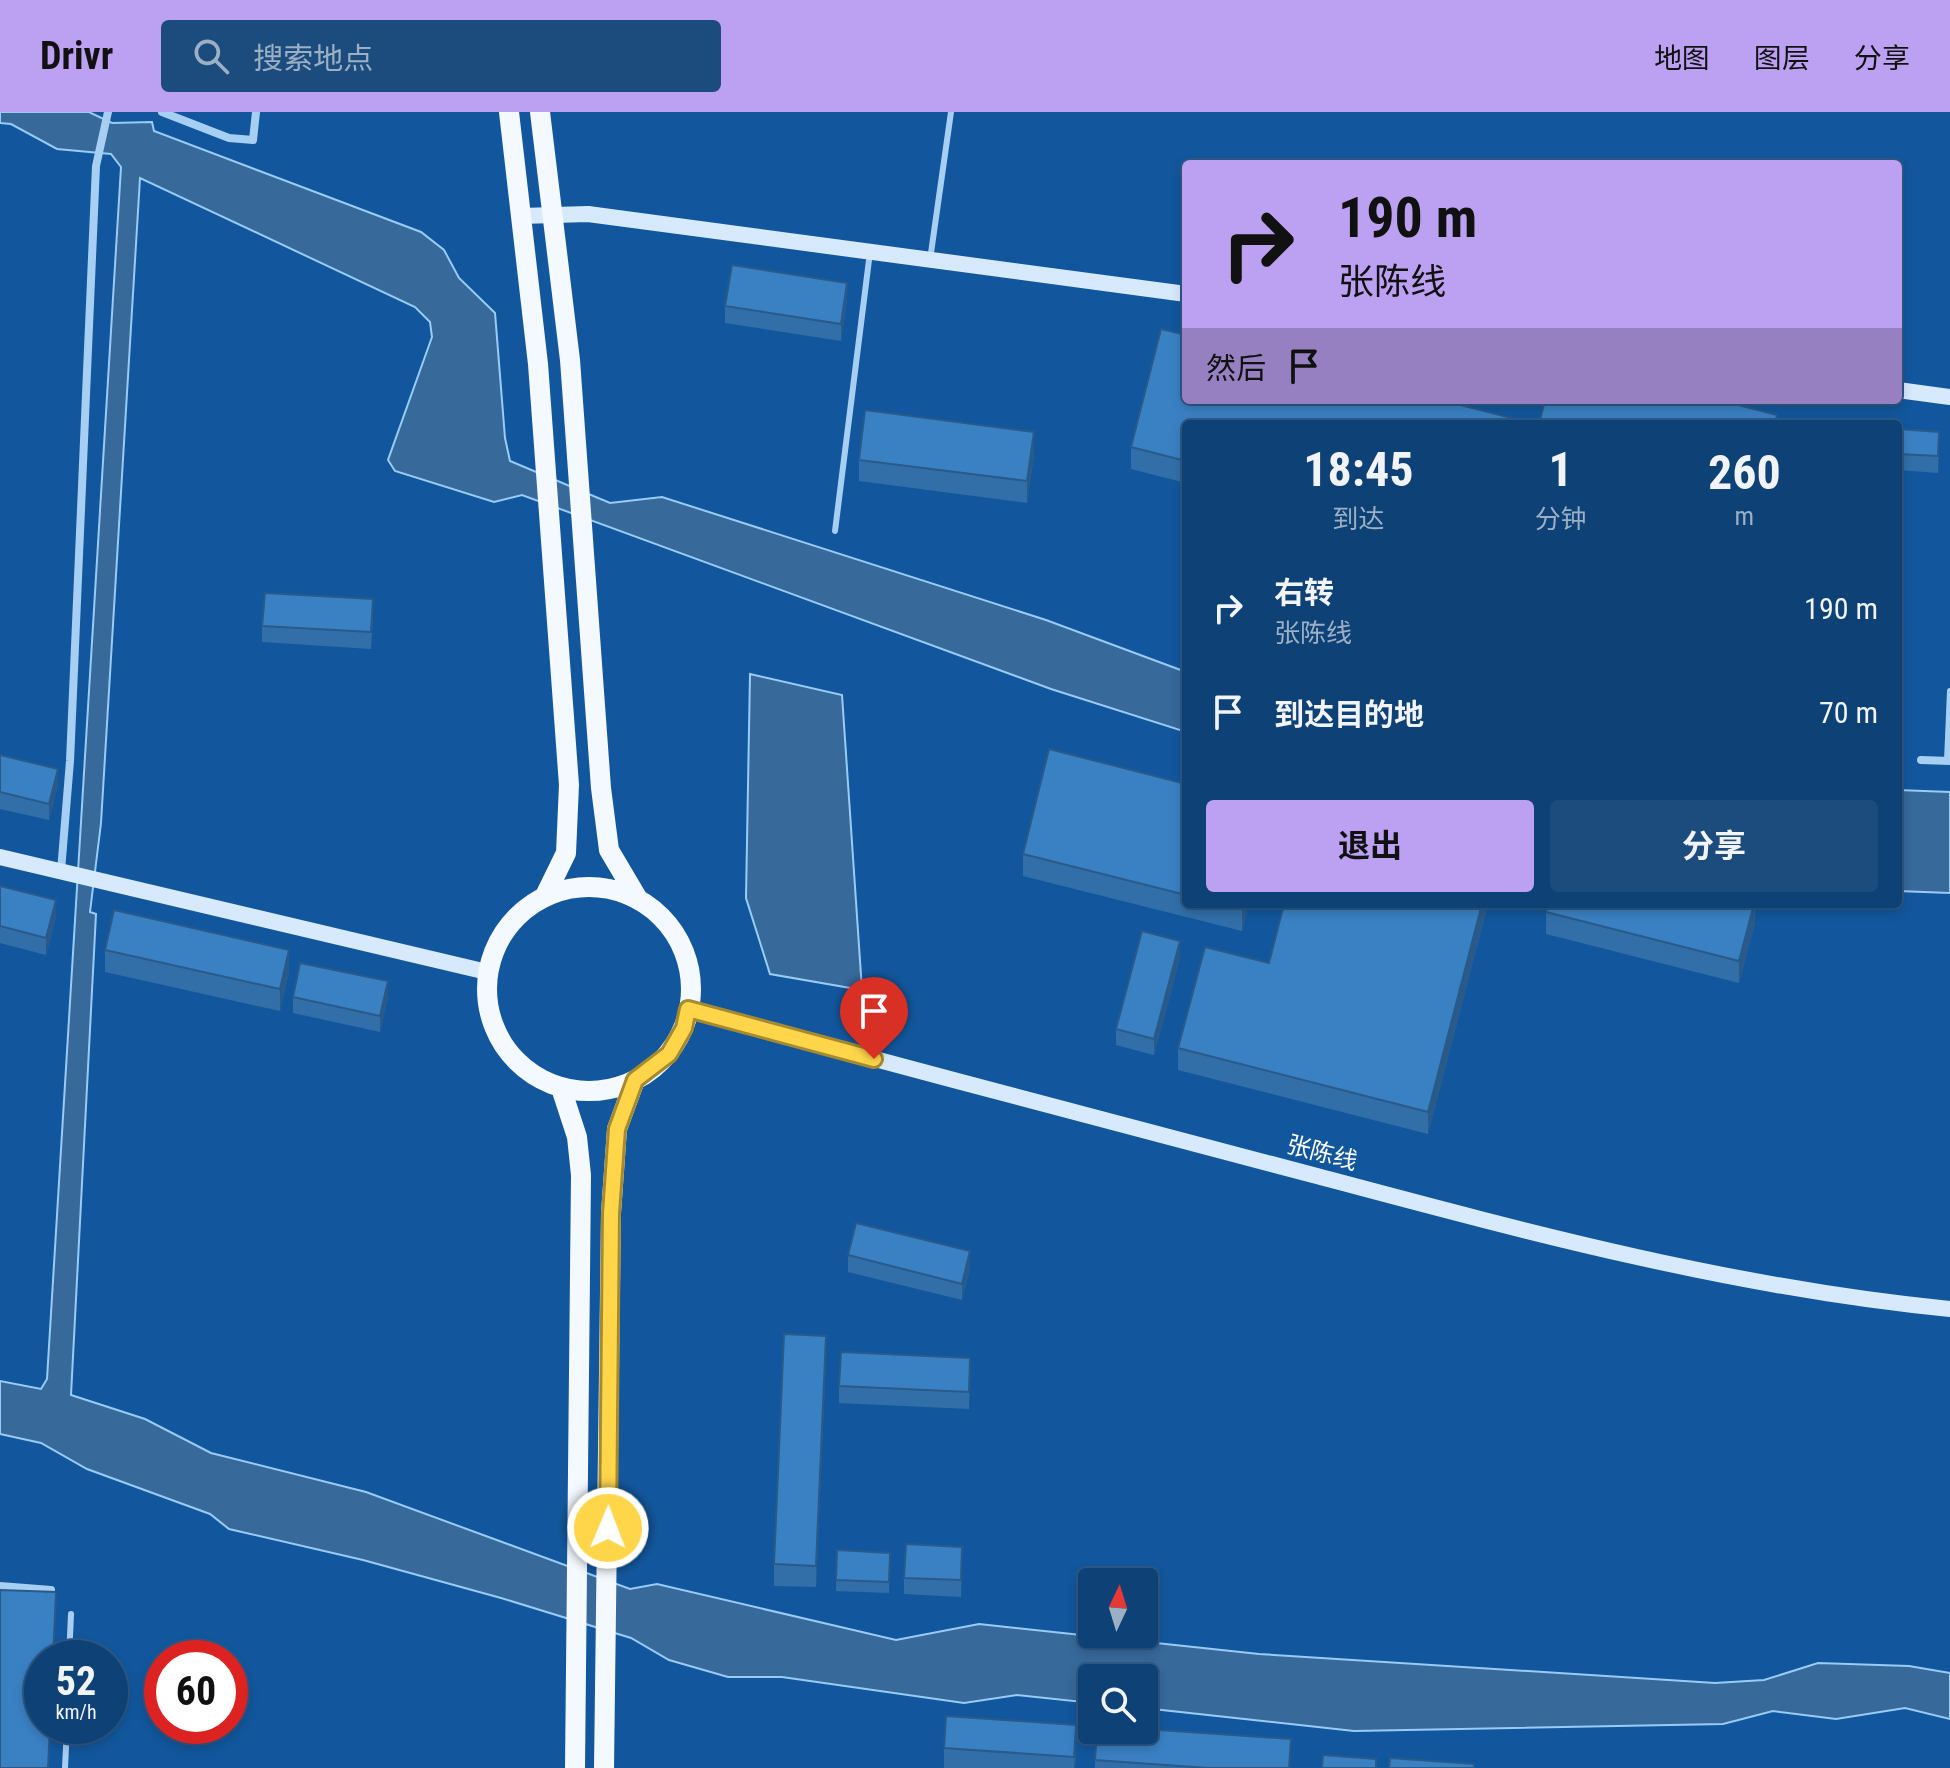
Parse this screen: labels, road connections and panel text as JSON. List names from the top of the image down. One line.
{"streets":{"main road":["张陈线"]},"north":"top","page":{"header":"Drivr","search":"搜索地点","nav":["地图","图层","分享"],"turn":["190 m","张陈线"],"then":"然后","eta":["18:45","到达","1","分钟","260","m"],"list":[{"name":"右转","note":"张陈线","value":"190 m"},{"name":"到达目的地","value":"70 m"}],"buttons":["退出","分享"],"speed":"52 km/h","limit":"60"}}
